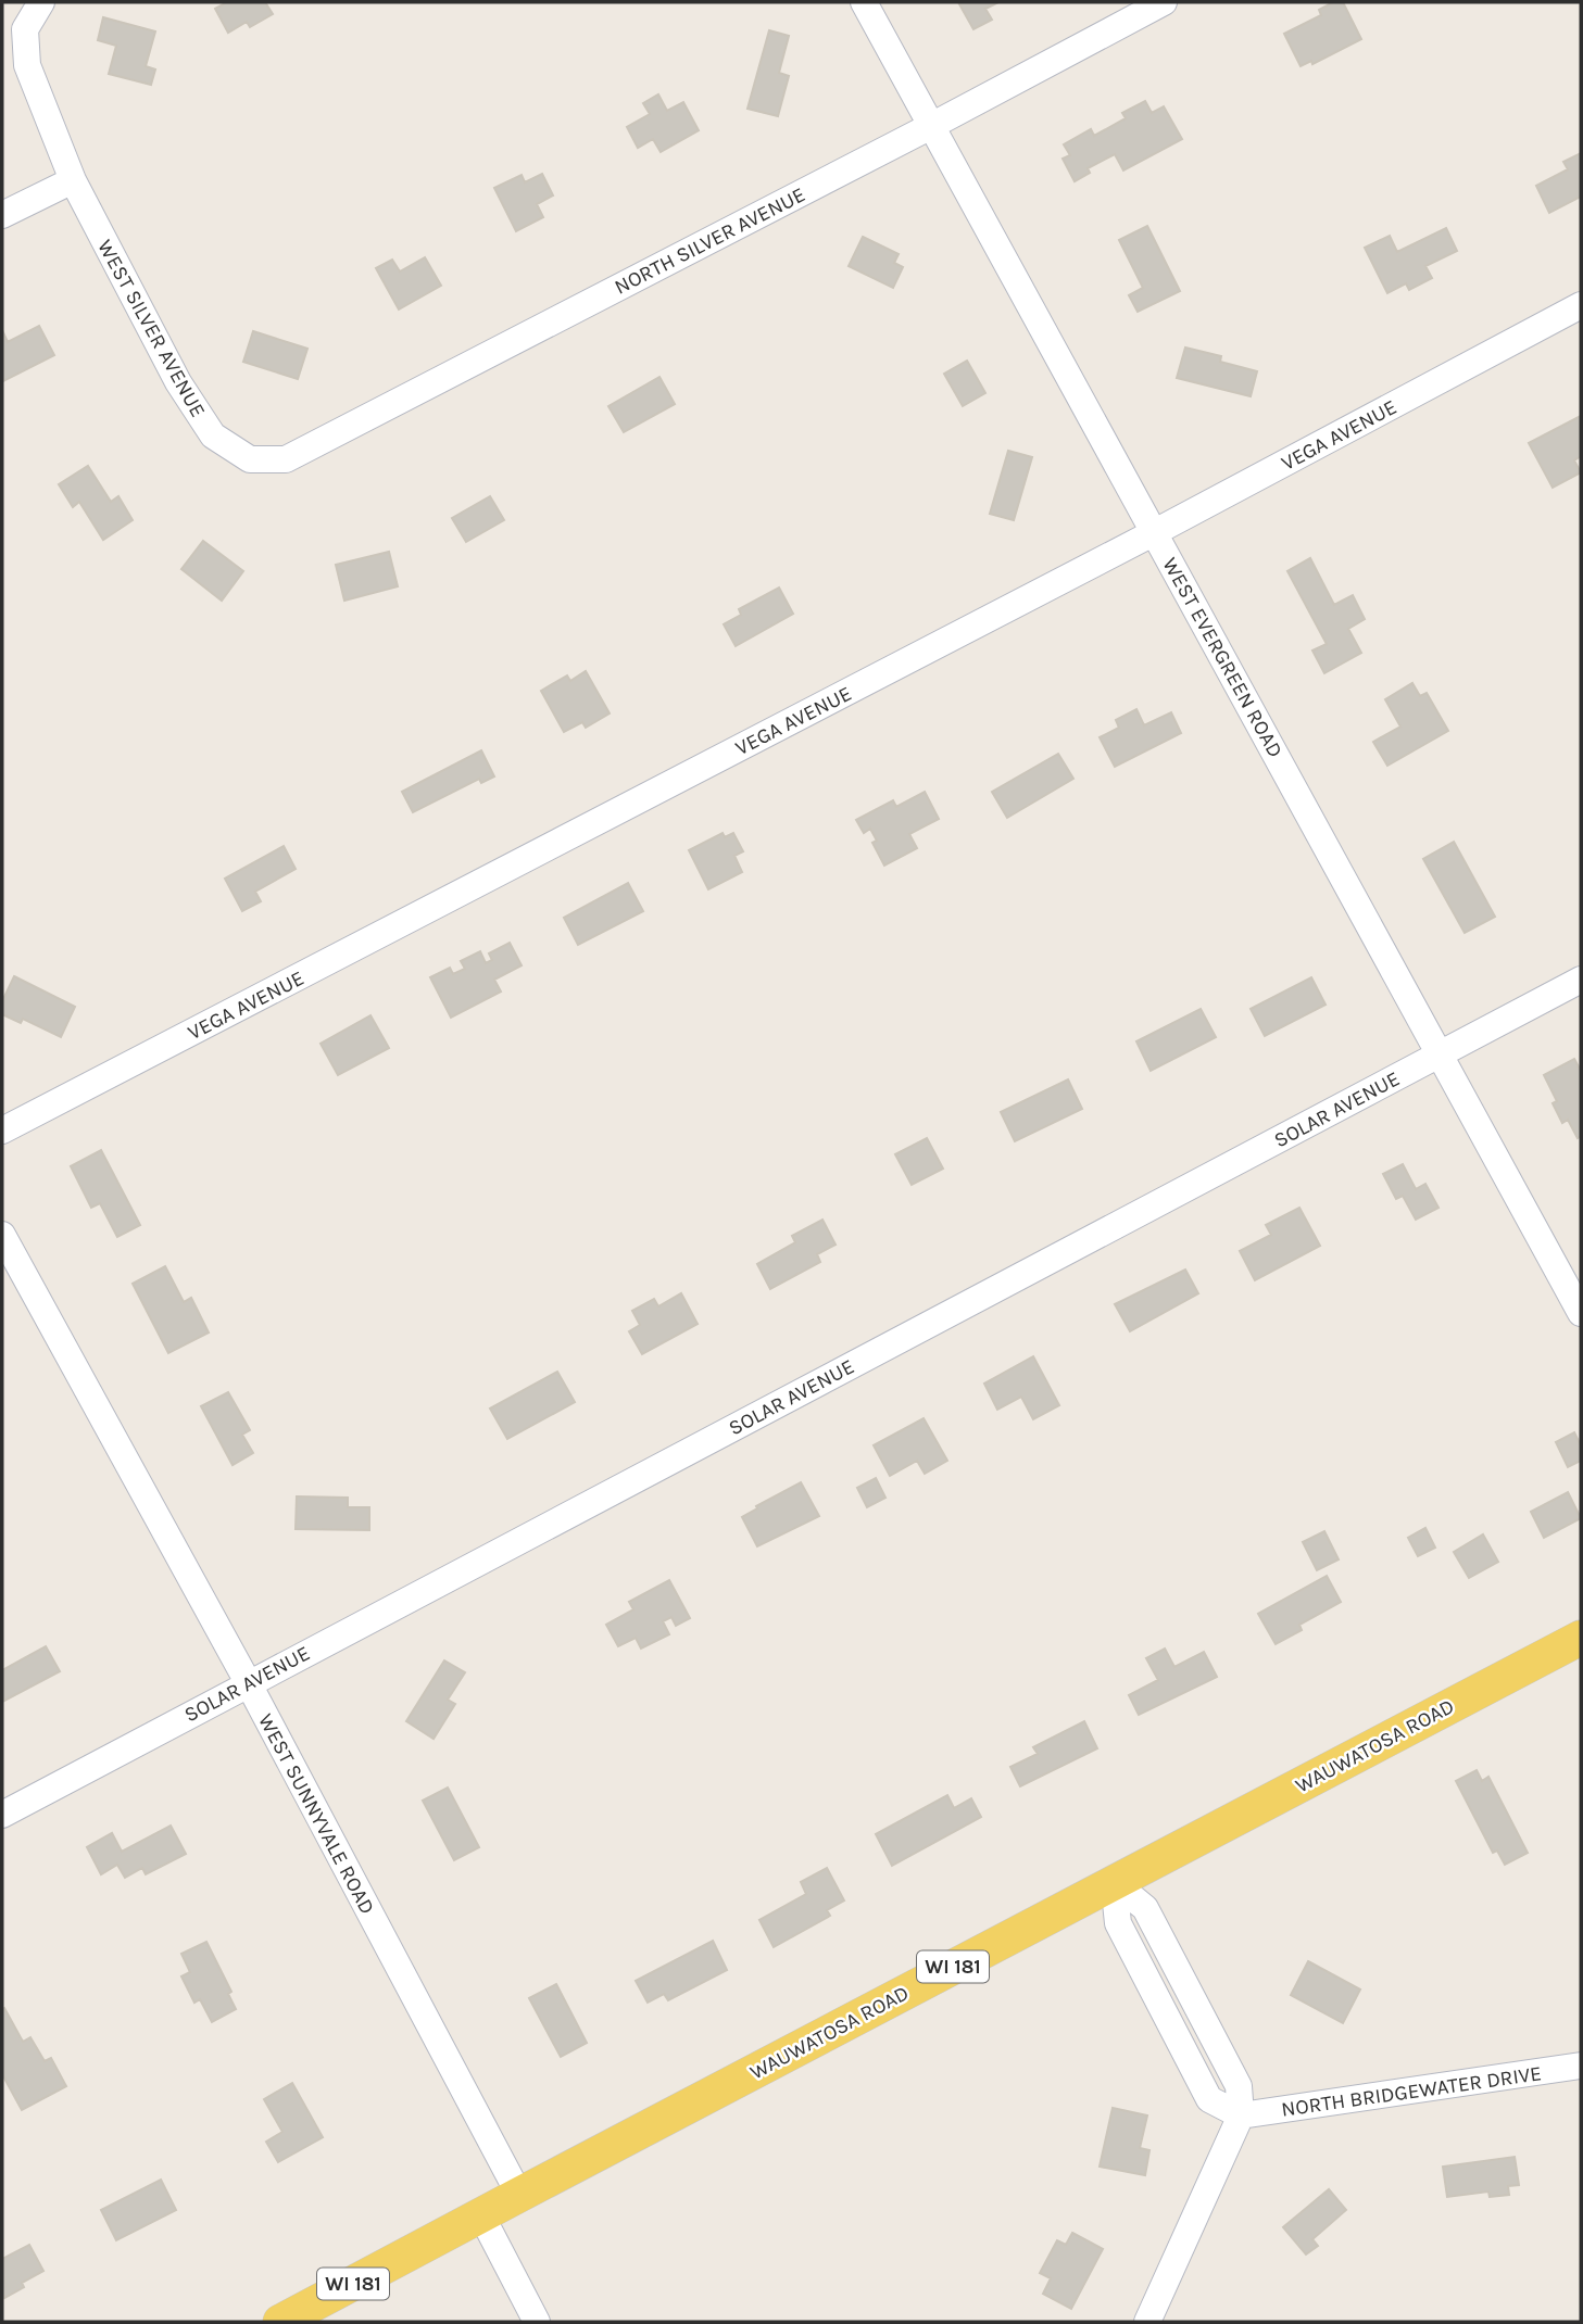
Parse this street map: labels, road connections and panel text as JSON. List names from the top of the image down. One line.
{"streets":{"main road":["WAUWATOSA ROAD","WI 181"],"street":["NORTH SILVER AVENUE","WEST SILVER AVENUE","VEGA AVENUE","WEST EVERGREEN ROAD","SOLAR AVENUE","WEST SUNNYVALE ROAD","NORTH BRIDGEWATER DRIVE"]},"crossings":[["NORTH SILVER AVENUE","WEST SILVER AVENUE"],["NORTH SILVER AVENUE","WEST EVERGREEN ROAD"],["VEGA AVENUE","WEST EVERGREEN ROAD"],["WEST EVERGREEN ROAD","SOLAR AVENUE"],["SOLAR AVENUE","WEST SUNNYVALE ROAD"],["WAUWATOSA ROAD","WEST SUNNYVALE ROAD"]]}
